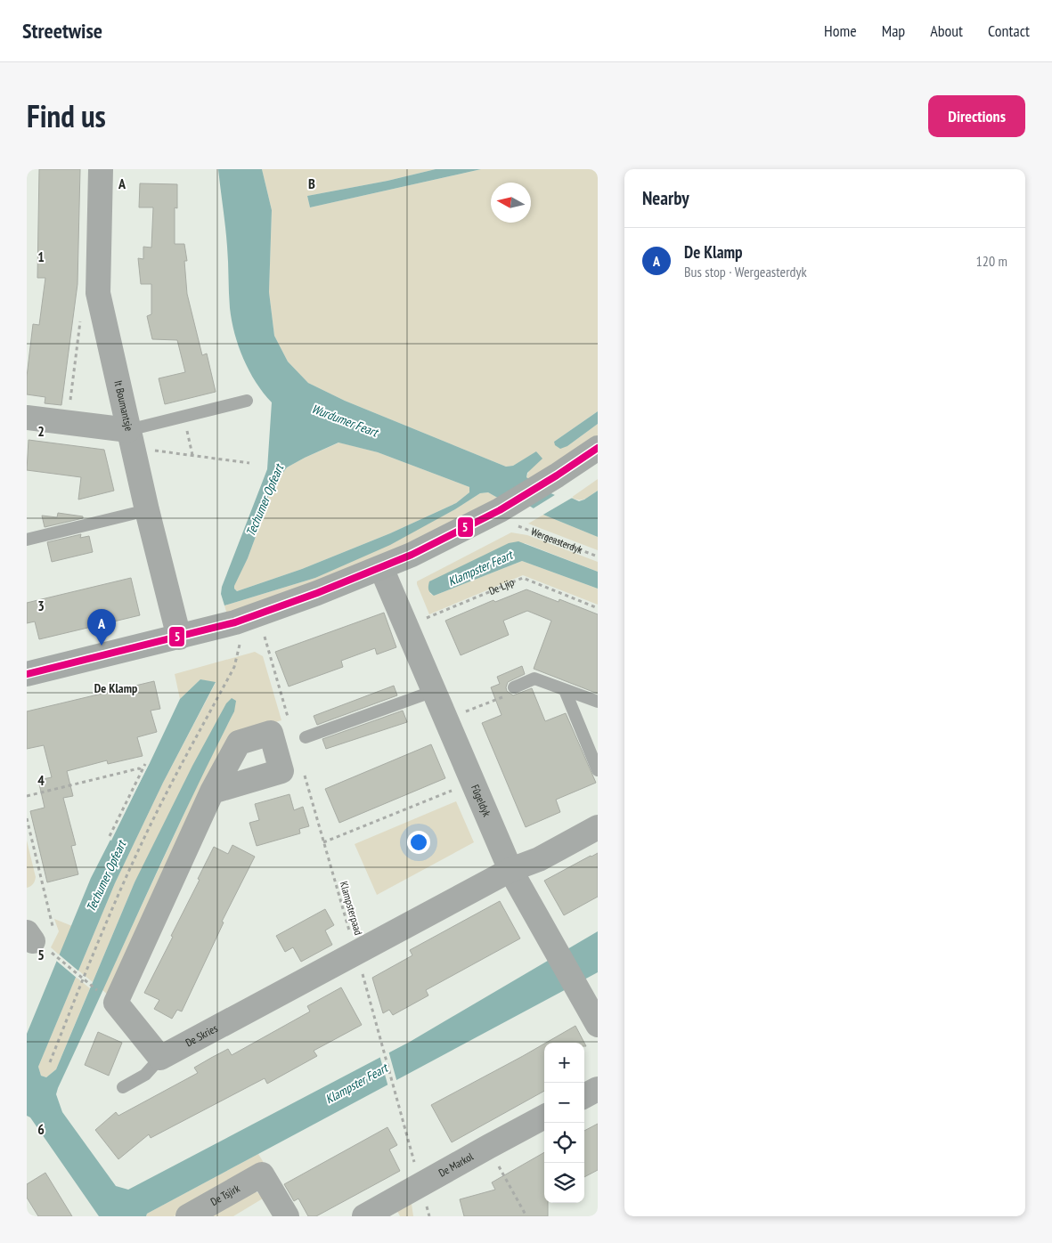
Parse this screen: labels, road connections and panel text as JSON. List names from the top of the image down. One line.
{"streets":{"street":["It Boumantsje","Fûgeldyk","De Skries","De Markol","De Tsjirk"],"path":["Wergeasterdyk","De Ljip","Klampsterpaad"]},"crossings":[["De Ljip","Fûgeldyk"],["Fûgeldyk","De Skries"],["Klampsterpaad","De Skries"],["Klampsterpaad","De Markol"]],"districts":["De Klamp"],"water":["Wurdumer Feart","Techumer Opfeart","Klampster Feart"],"lines":["transit line 5"],"north":"left","page":{"header":"Streetwise","nav":["Home","Map","About","Contact"],"title":"Find us","buttons":"Directions","heading":"Nearby","list":[{"mark":"A","name":"De Klamp","note":"Bus stop · Wergeasterdyk","value":"120 m"}],"pins":"A","map_buttons":["+","−"]},"grid":{"columns":["A","B"],"rows":["1","2","3","4","5","6"]}}
